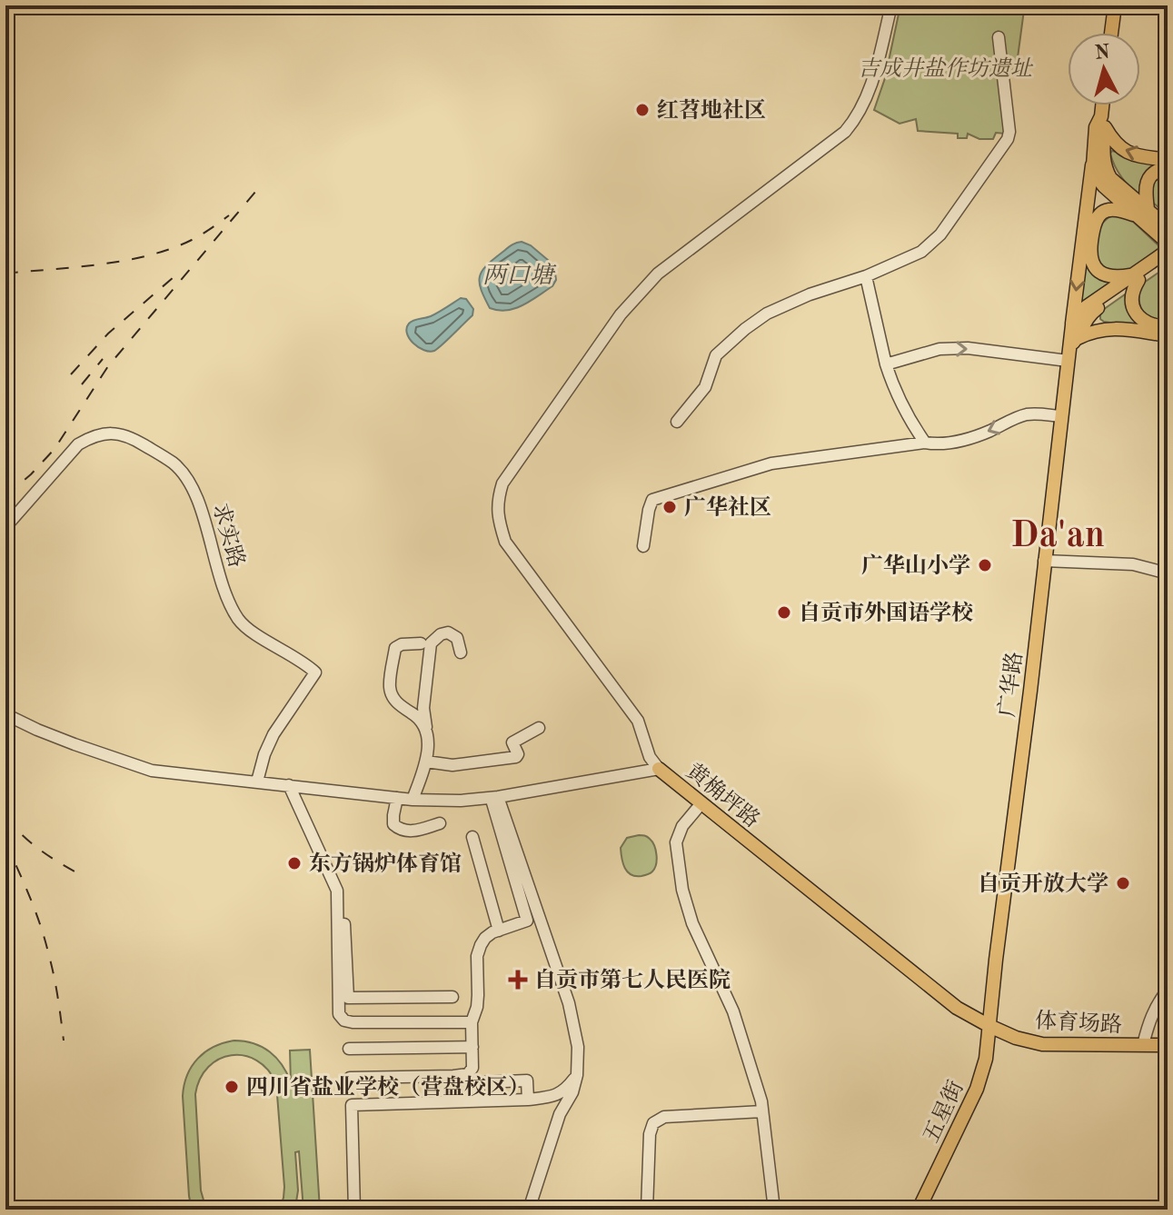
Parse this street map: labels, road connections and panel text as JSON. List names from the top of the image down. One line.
{"streets":{"main road":["广华路","黄桷坪路","体育场路","五星街"],"street":["求实路"]},"crossings":[["求实路","黄桷坪路"],["广华路","黄桷坪路"],["广华路","体育场路"],["广华路","五星街"],["黄桷坪路","体育场路"],["黄桷坪路","五星街"],["体育场路","五星街"]],"districts":["Da'an"],"water":["两口塘"],"parks":["吉成井盐作坊遗址"],"places":{"other":["红苕地社区","广华社区","广华山小学","自贡市外国语学校","东方锅炉体育馆","自贡开放大学","四川省盐业学校（营盘校区）"],"health":["自贡市第七人民医院"]},"north":"top"}
